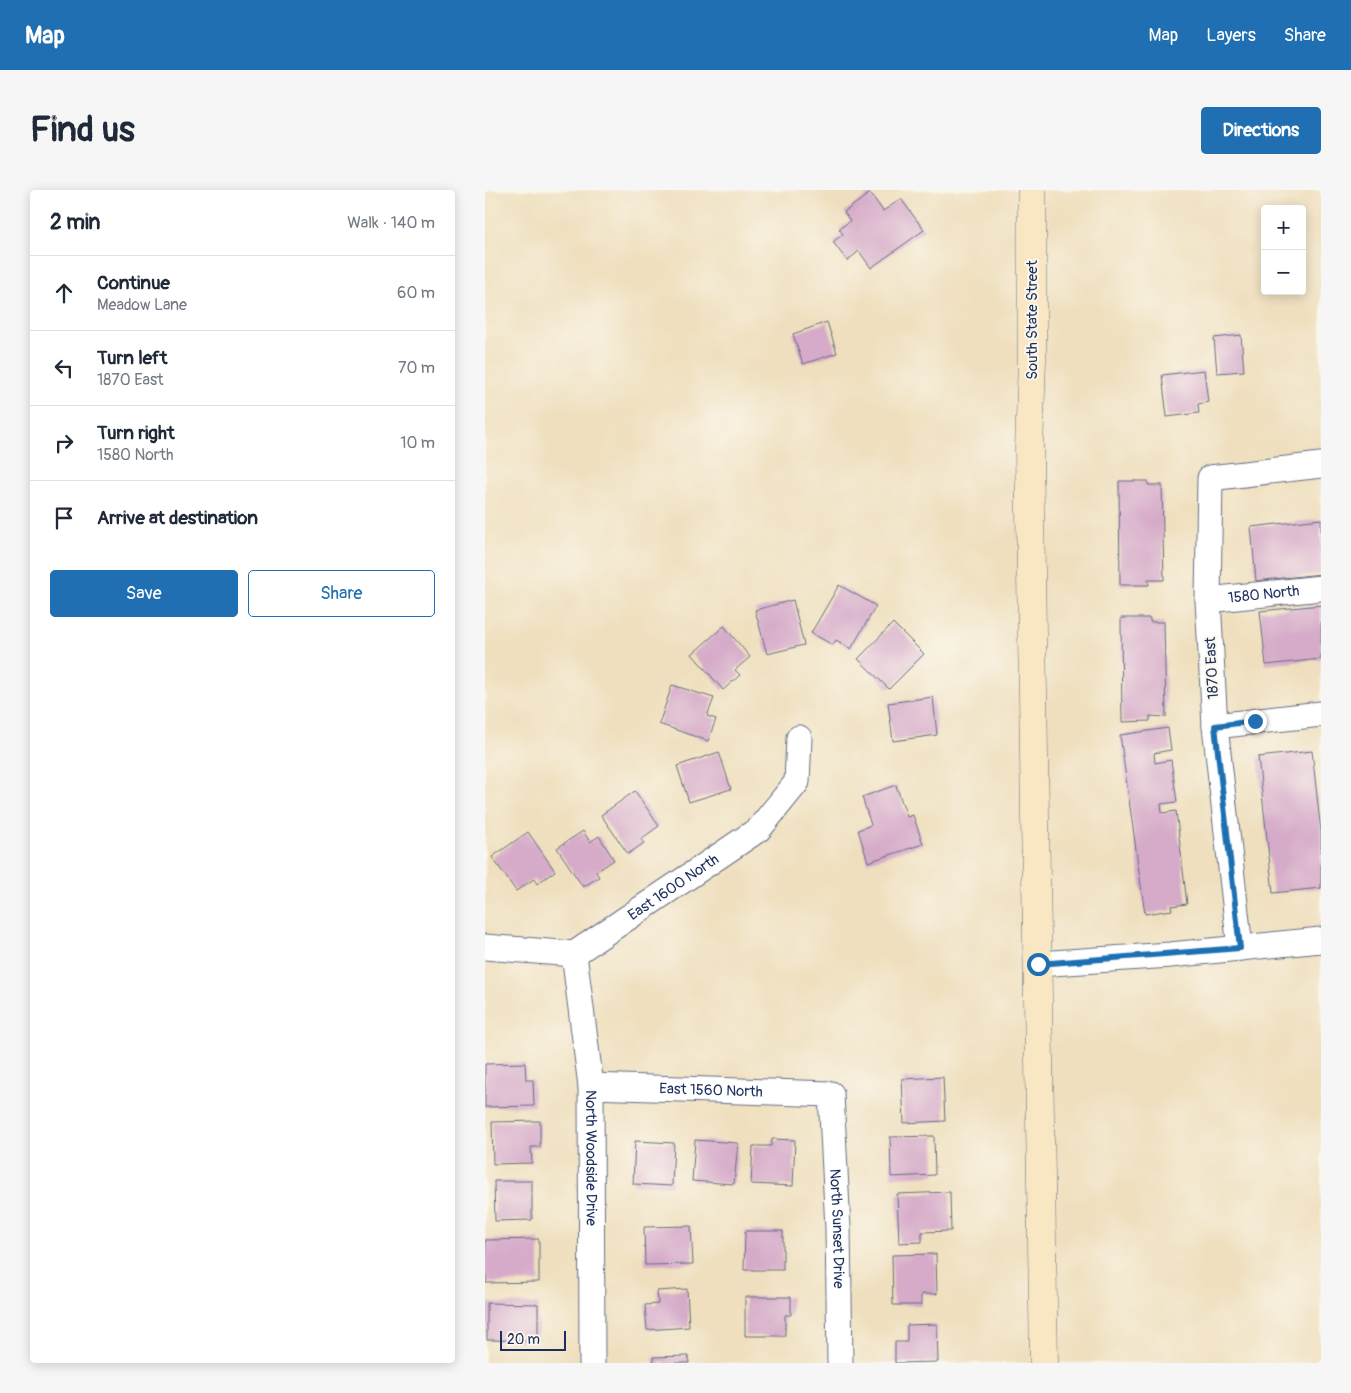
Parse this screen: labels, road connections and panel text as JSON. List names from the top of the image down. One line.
{"streets":{"main road":["South State Street"],"street":["1580 North","1870 East","East 1600 North","East 1560 North","North Woodside Drive","North Sunset Drive"]},"crossings":[["1580 North","1870 East"],["East 1600 North","North Woodside Drive"],["East 1560 North","North Woodside Drive"],["East 1560 North","North Sunset Drive"]],"scale_bar":"20 m","page":{"header":"Map","nav":["Map","Layers","Share"],"buttons":["Directions",["Save","Share"]],"title":"Find us","heading":["2 min","Walk · 140 m"],"map_buttons":["+","−"],"list":[["Continue","Meadow Lane","60 m"],["Turn left","1870 East","70 m"],["Turn right","1580 North","10 m"],"Arrive at destination"],"scale":"20 m"}}
